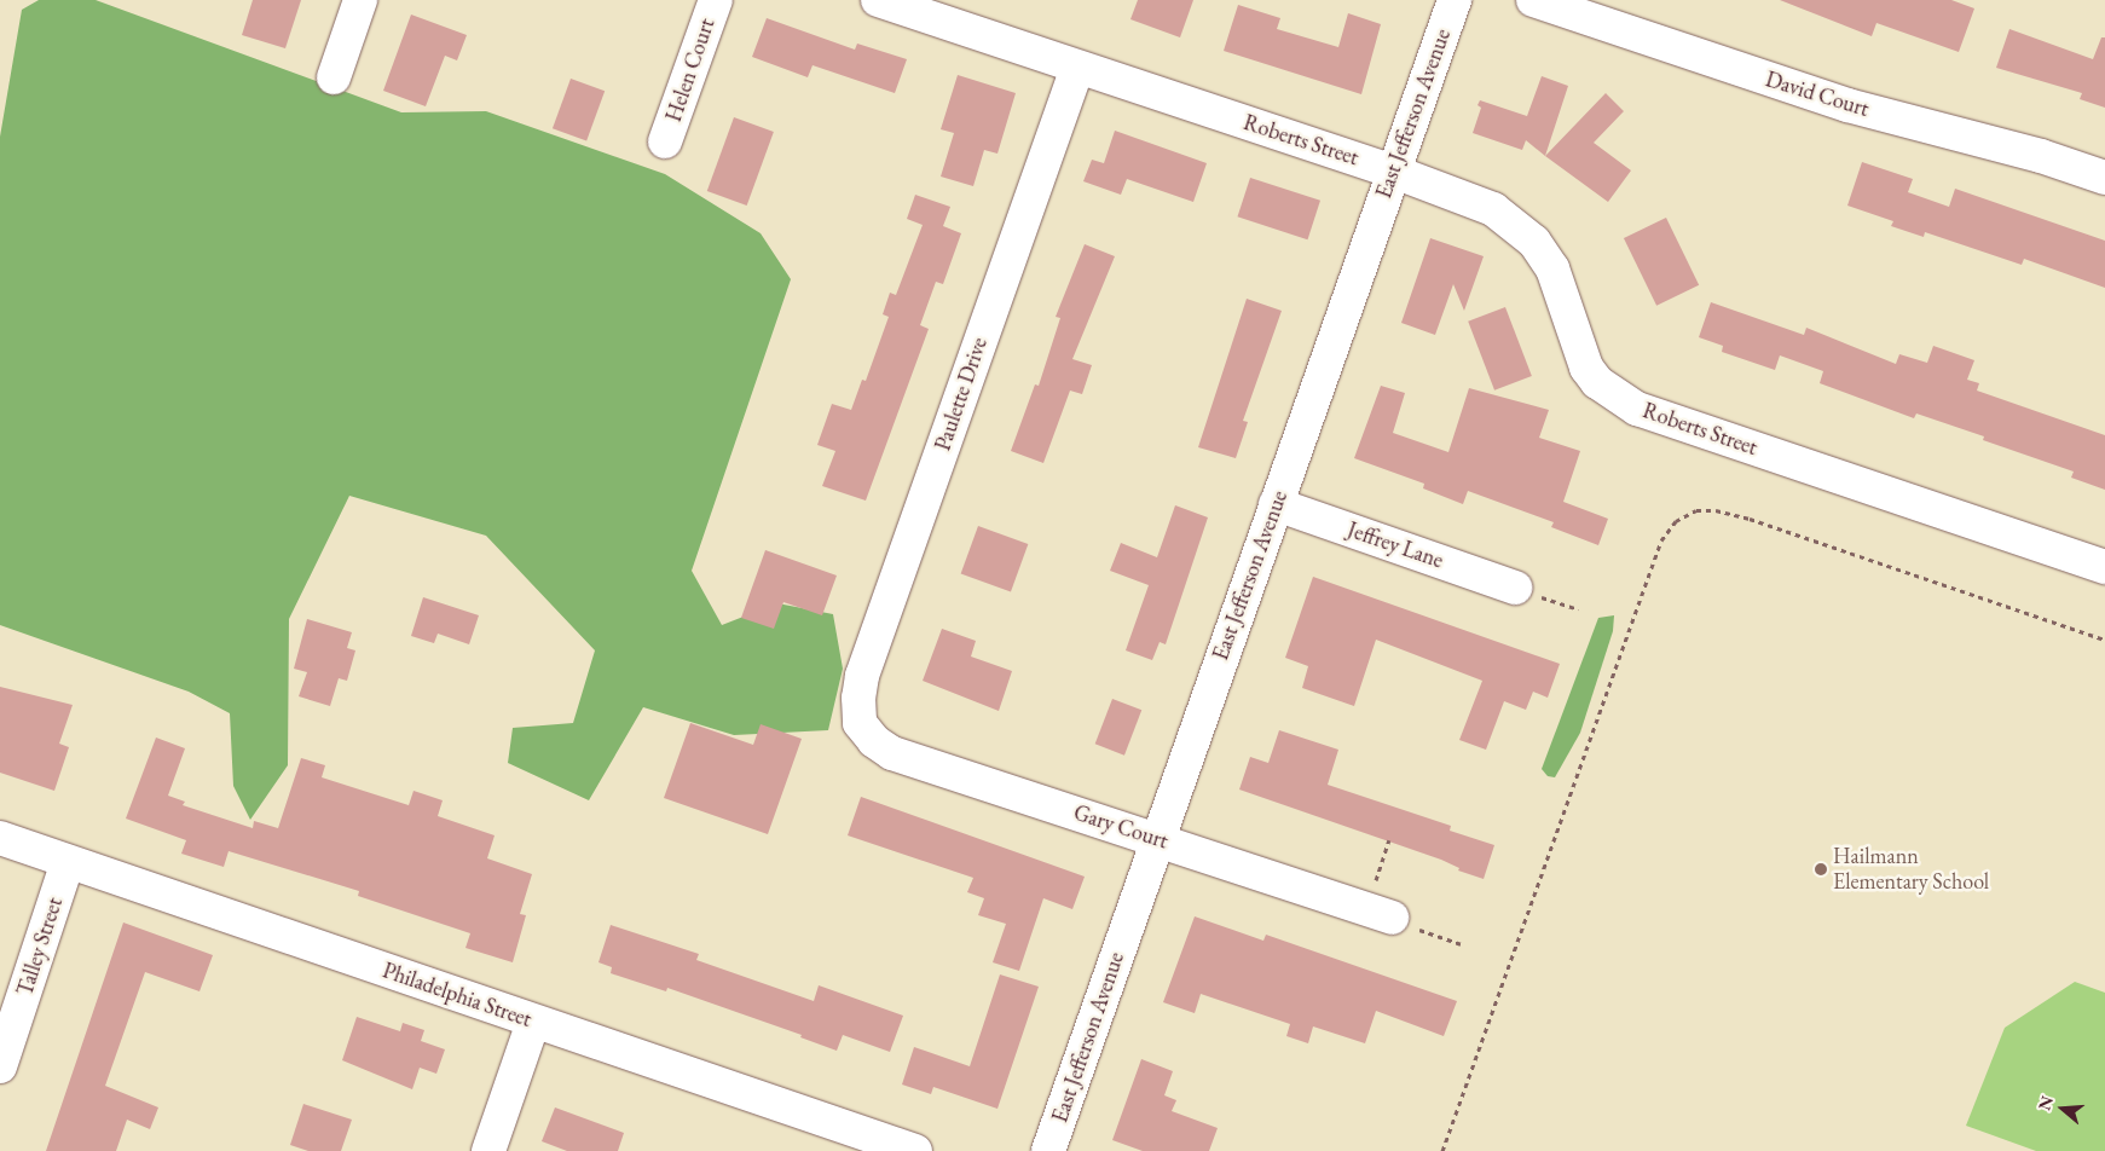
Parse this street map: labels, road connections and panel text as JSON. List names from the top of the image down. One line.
{"streets":{"street":["Helen Court","David Court","East Jefferson Avenue","Roberts Street","Paulette Drive","Jeffrey Lane","Gary Court","Talley Street","Philadelphia Street"]},"crossings":[["East Jefferson Avenue","Roberts Street"],["East Jefferson Avenue","Jeffrey Lane"],["East Jefferson Avenue","Gary Court"],["Roberts Street","Paulette Drive"],["Paulette Drive","Gary Court"],["Talley Street","Philadelphia Street"]],"places":["Hailmann Elementary School"],"north":"left"}
